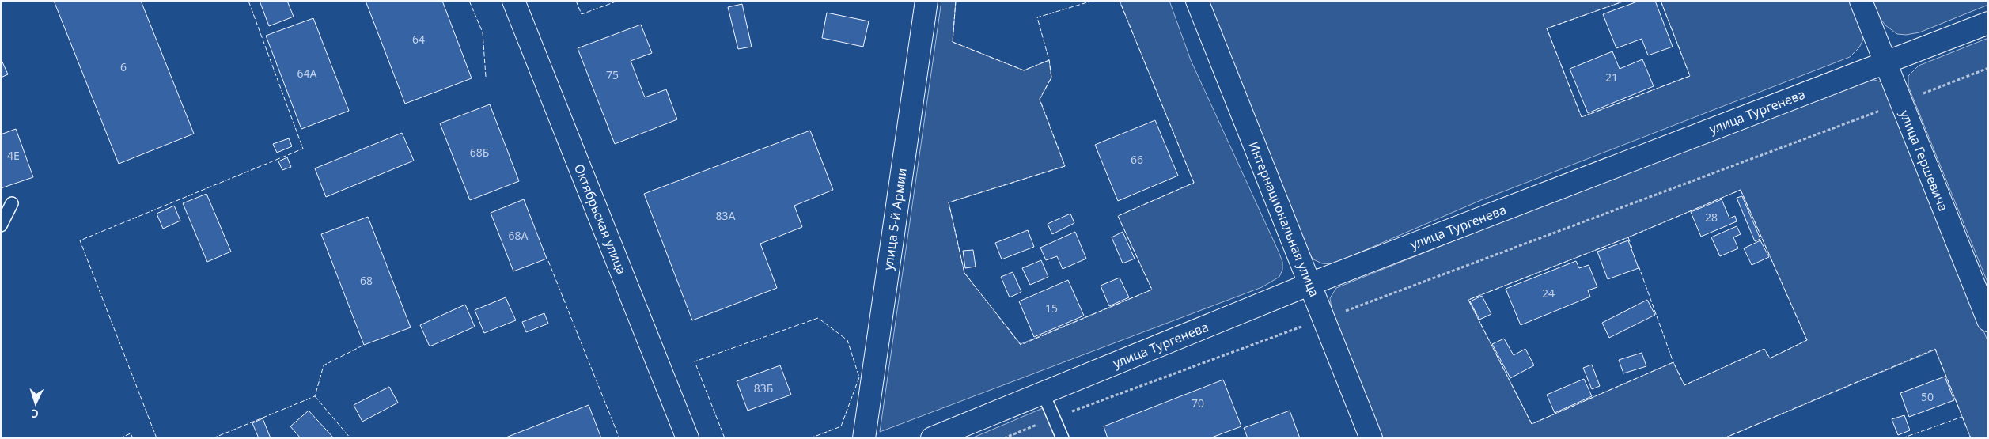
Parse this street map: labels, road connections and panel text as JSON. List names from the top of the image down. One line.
{"streets":{"street":["улица Тургенева","улица Гершевича","Октябрьская улица","улица 5-й Армии","Интернациональная улица"]},"crossings":[["улица Тургенева","улица Гершевича"],["улица Тургенева","Интернациональная улица"]],"house_numbers":["64","6","64А","75","21","68Б","4Е","66","83А","28","68А","68","24","15","83Б","50","70"],"north":"bottom"}
